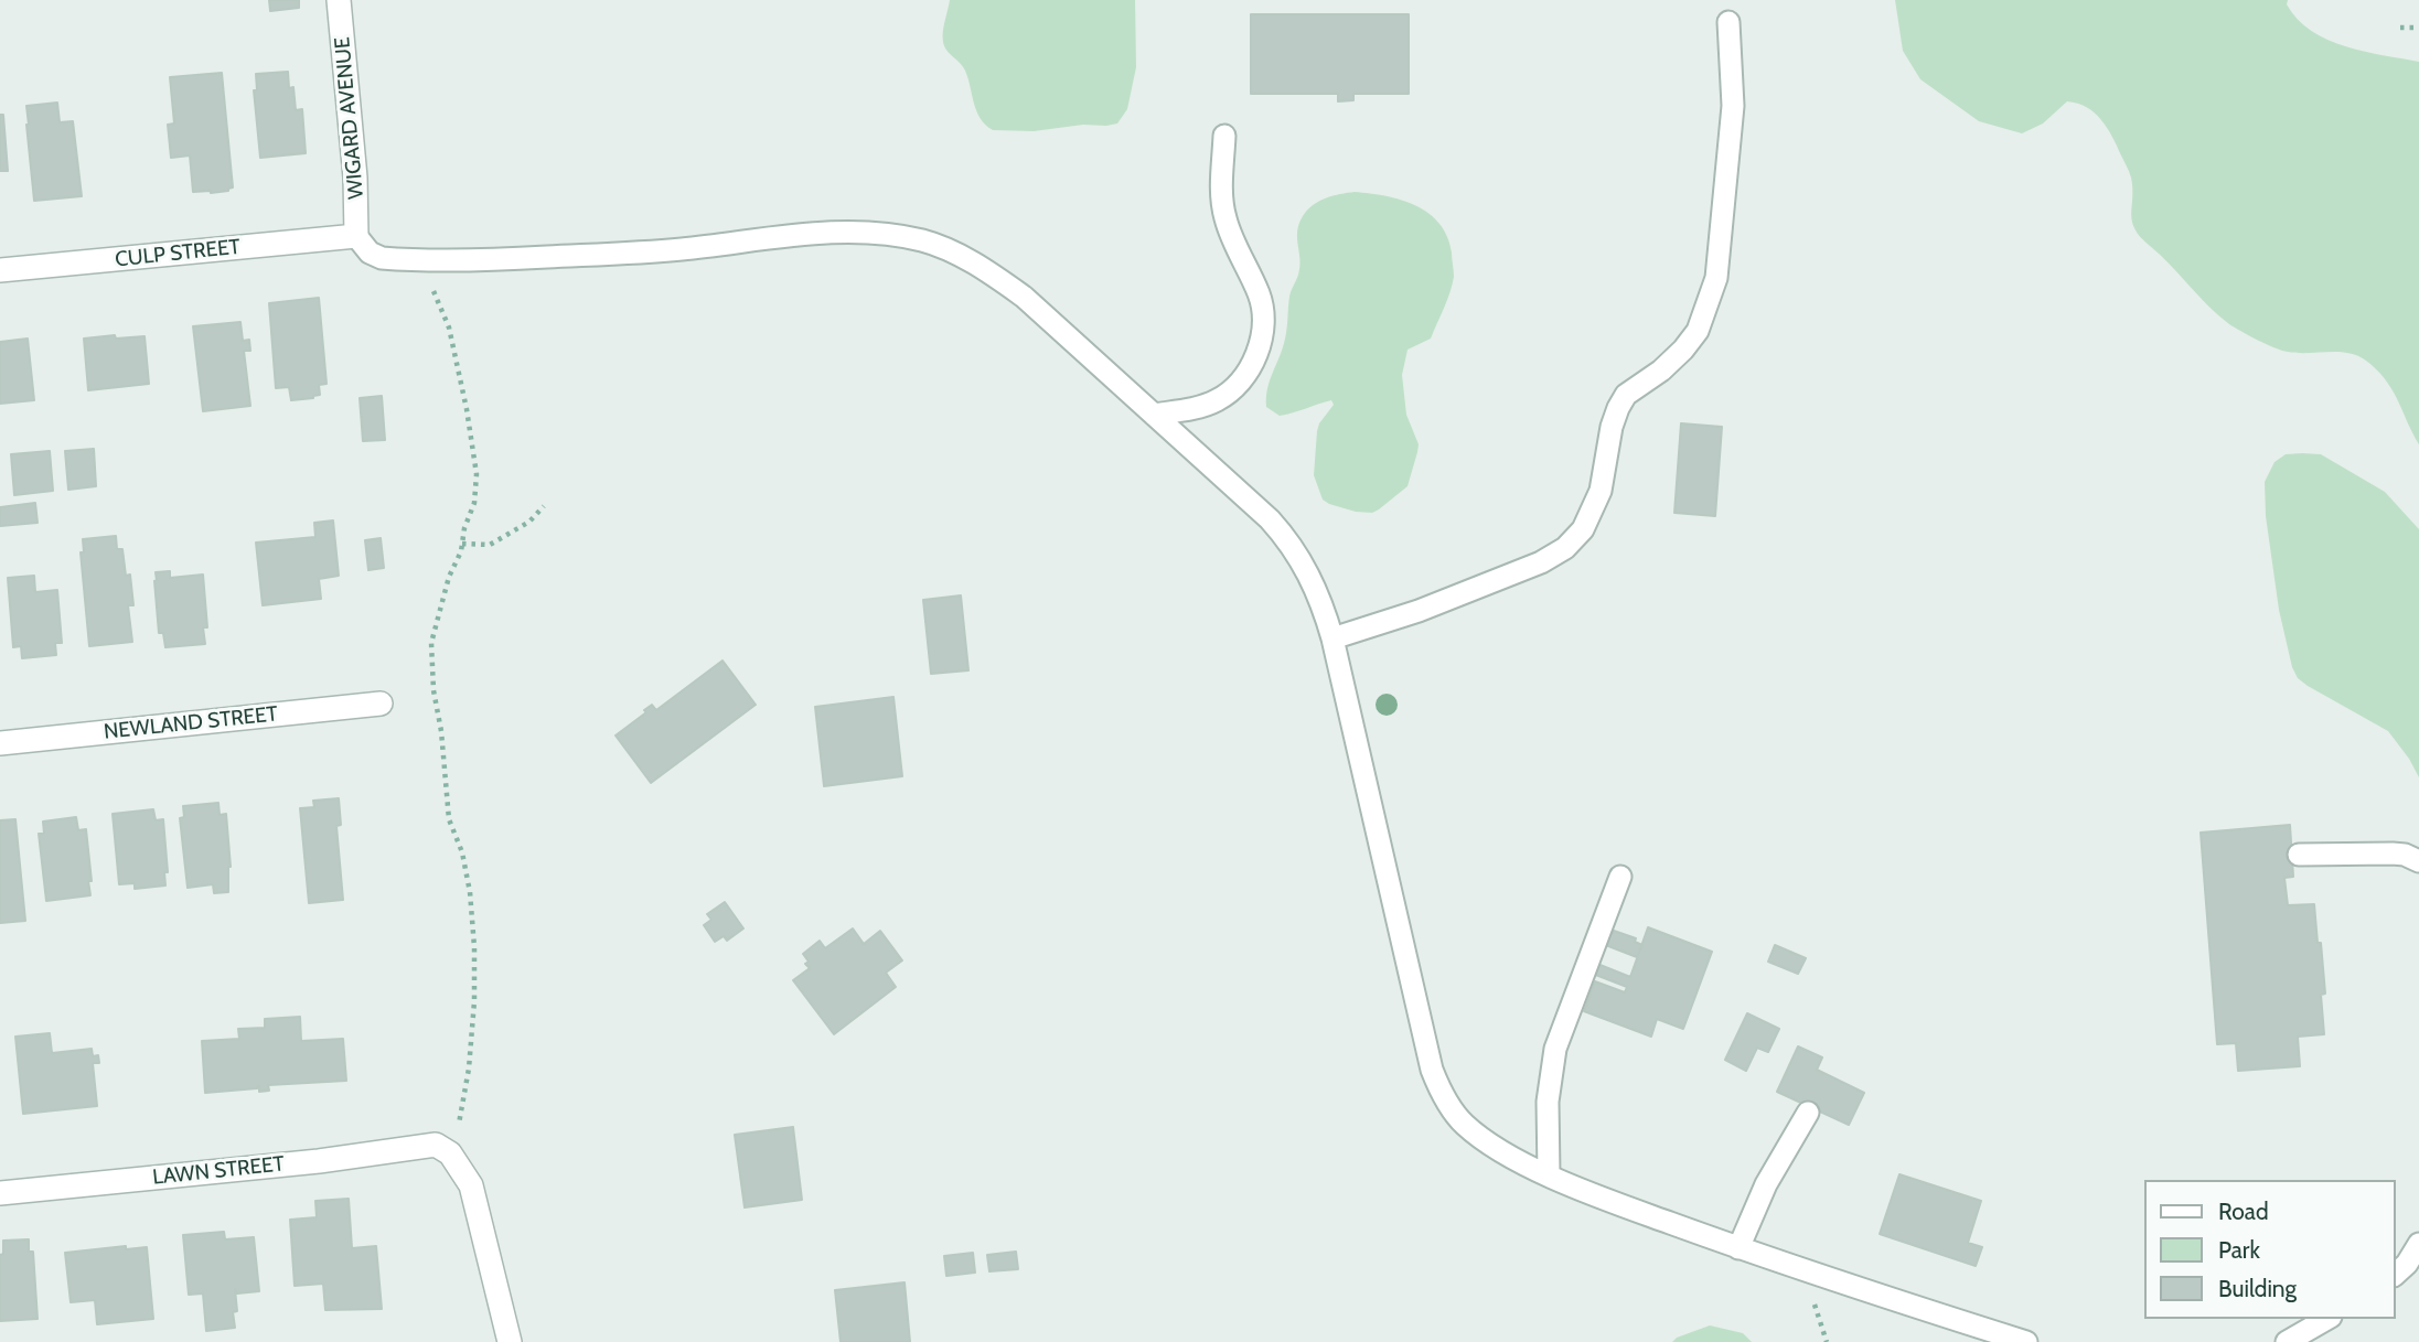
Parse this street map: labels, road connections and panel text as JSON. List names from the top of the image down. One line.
{"streets":{"street":["WIGARD AVENUE","CULP STREET","NEWLAND STREET","LAWN STREET"]},"crossings":[["WIGARD AVENUE","CULP STREET"]],"legend":["Road","Park","Building"]}
